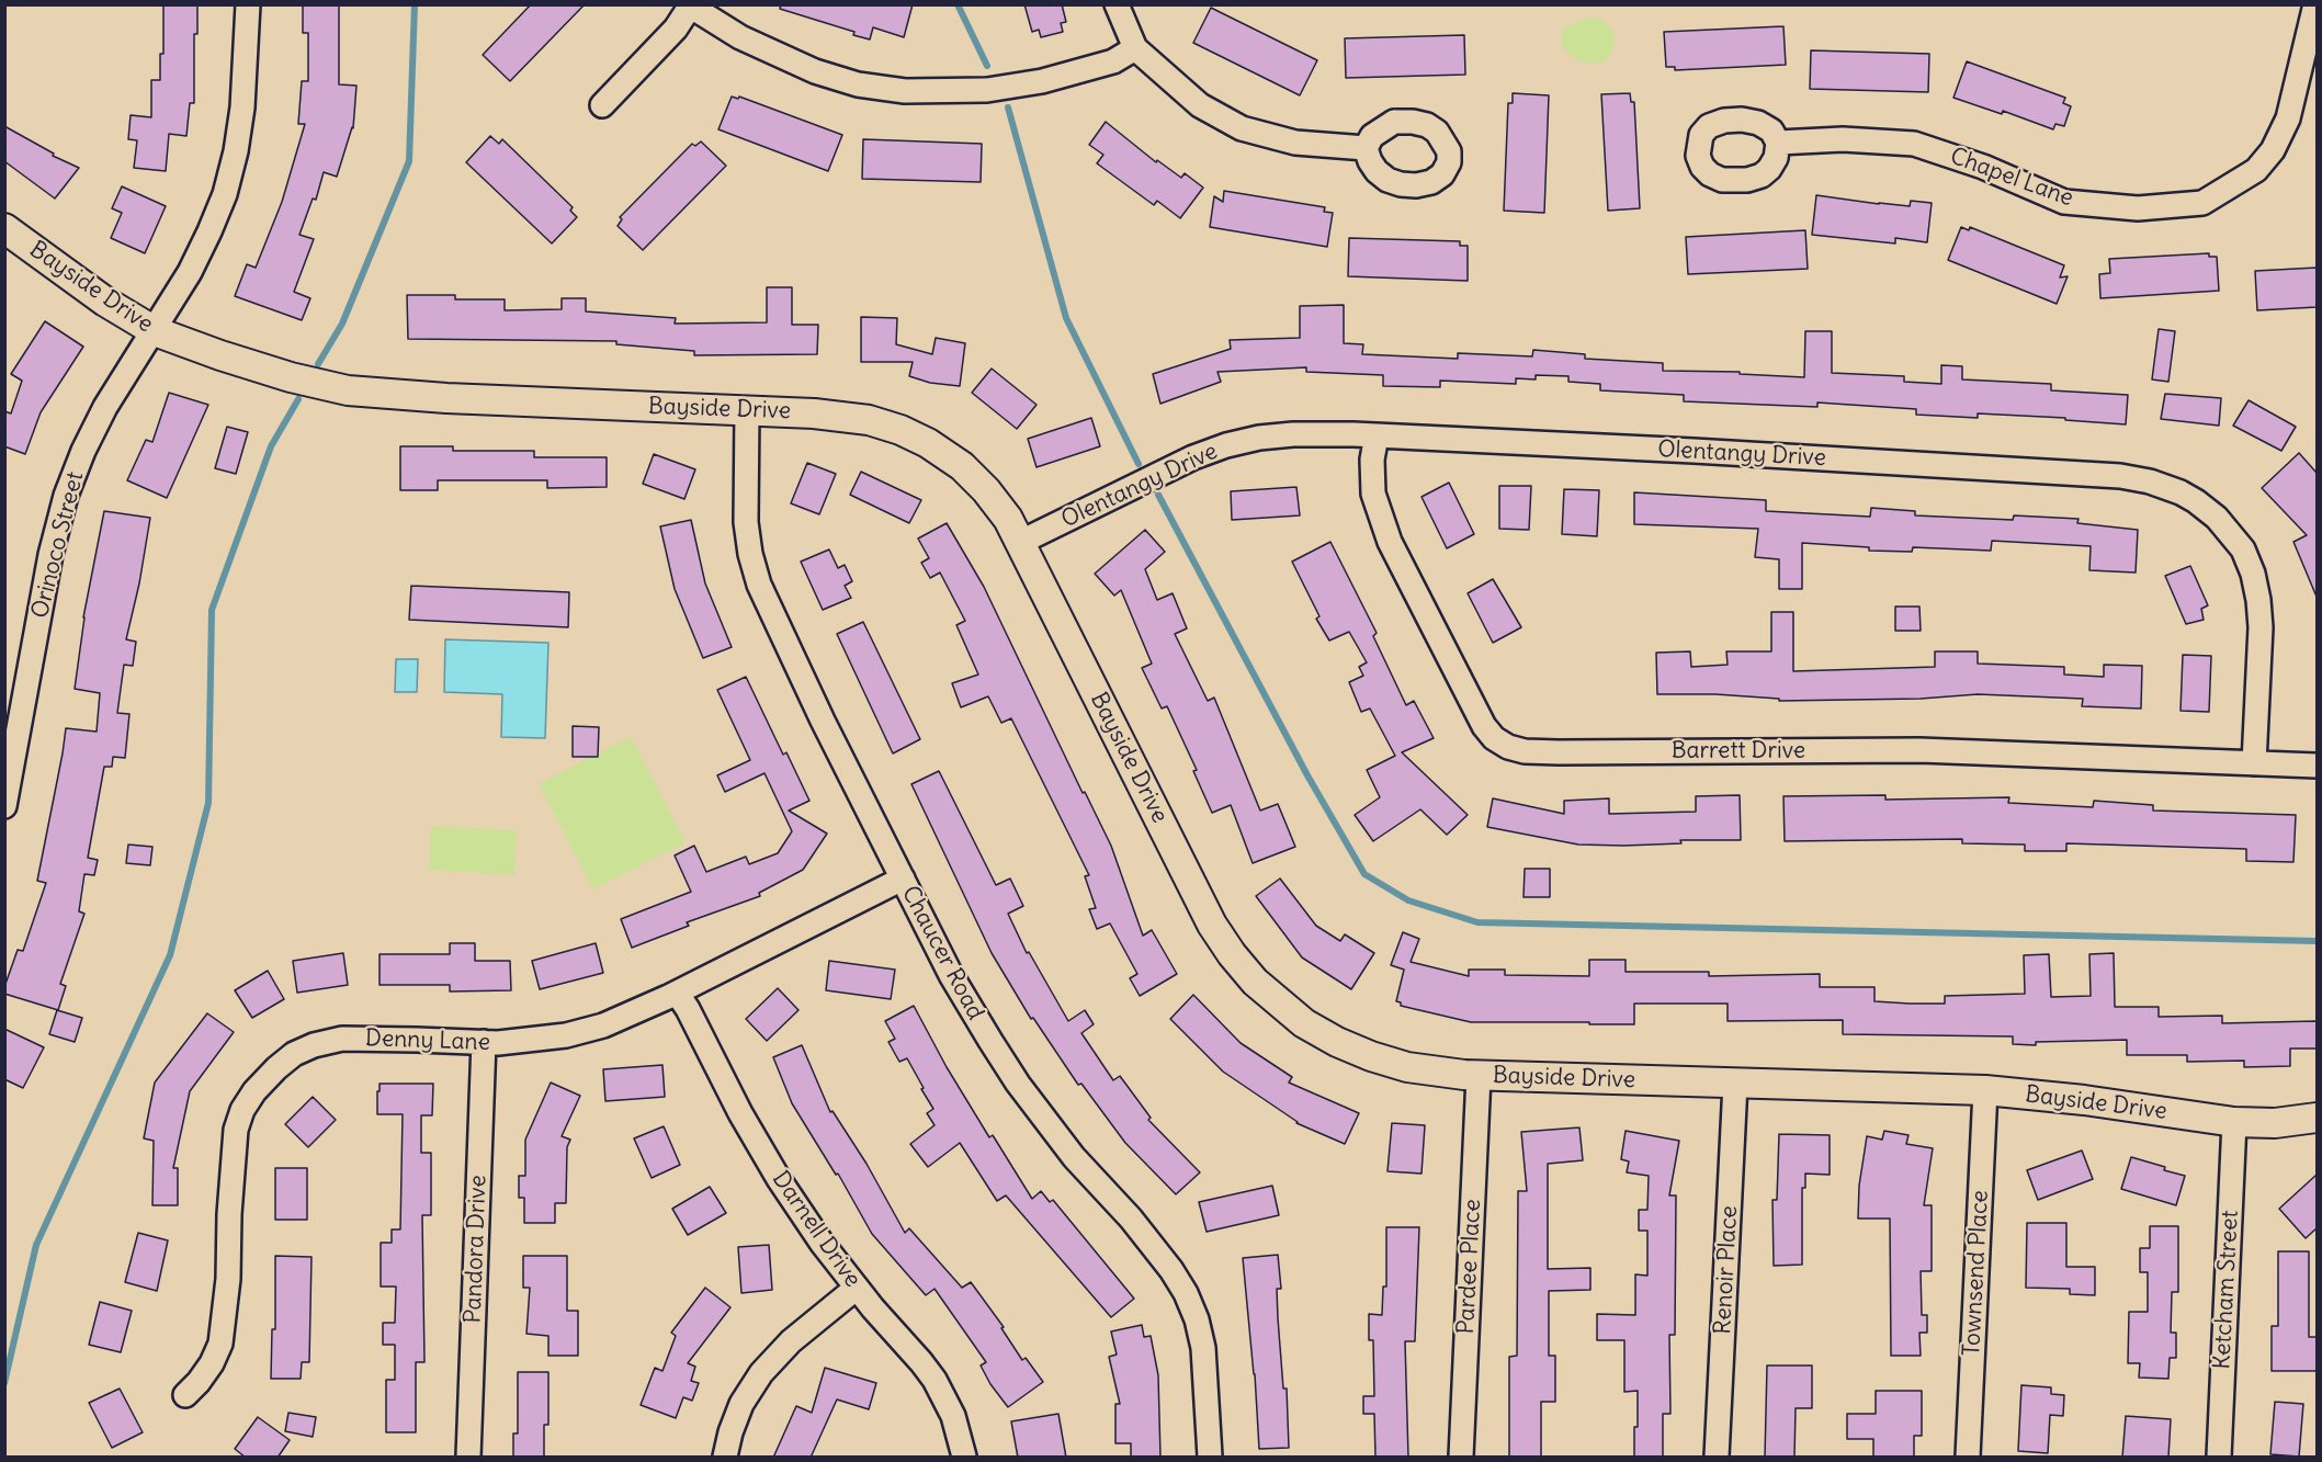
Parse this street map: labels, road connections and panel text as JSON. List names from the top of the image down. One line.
{"streets":{"street":["Chapel Lane","Bayside Drive","Olentangy Drive","Orinoco Street","Barrett Drive","Chaucer Road","Denny Lane","Darnell Drive","Pandora Drive","Pardee Place","Renoir Place","Townsend Place","Ketcham Street"]},"crossings":[["Bayside Drive","Olentangy Drive"],["Bayside Drive","Orinoco Street"],["Bayside Drive","Chaucer Road"],["Bayside Drive","Pardee Place"],["Bayside Drive","Renoir Place"],["Bayside Drive","Townsend Place"],["Bayside Drive","Ketcham Street"],["Olentangy Drive","Barrett Drive"],["Chaucer Road","Denny Lane"],["Denny Lane","Darnell Drive"],["Denny Lane","Pandora Drive"]]}
